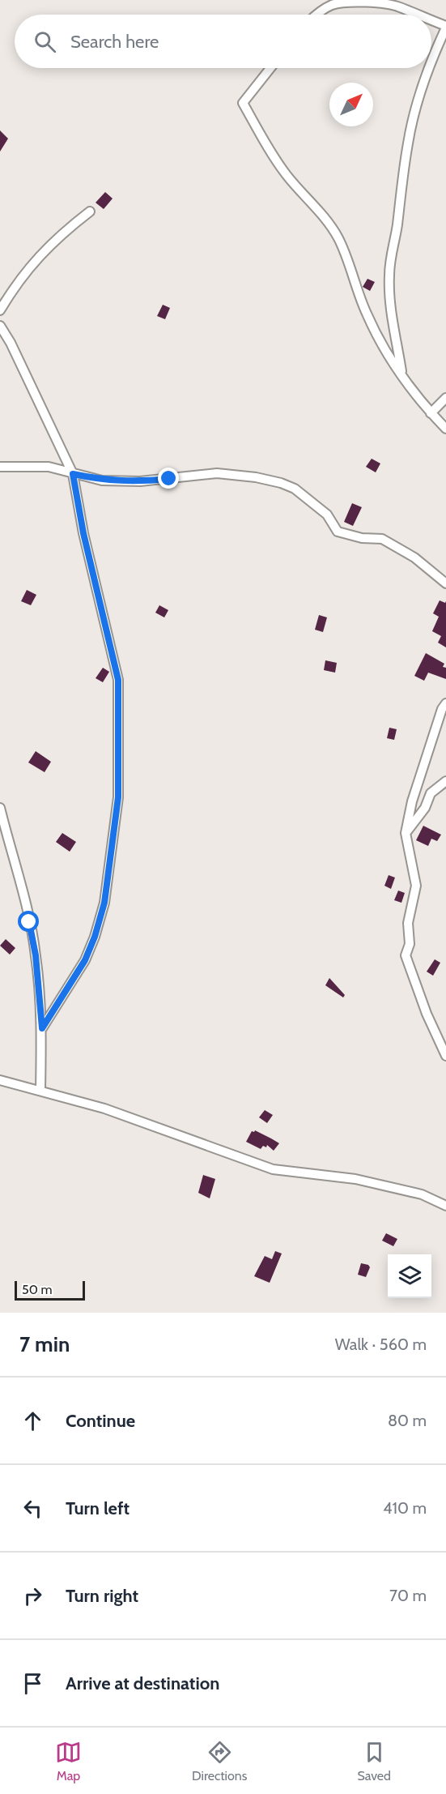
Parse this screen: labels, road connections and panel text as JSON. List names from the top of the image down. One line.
{"scale_bar":"50 m","north":"top right","page":{"search":"Search here","scale":"50 m","heading":["7 min","Walk · 560 m"],"list":[["Continue","80 m"],["Turn left","410 m"],["Turn right","70 m"],"Arrive at destination"],"nav":["Map","Directions","Saved"]}}
